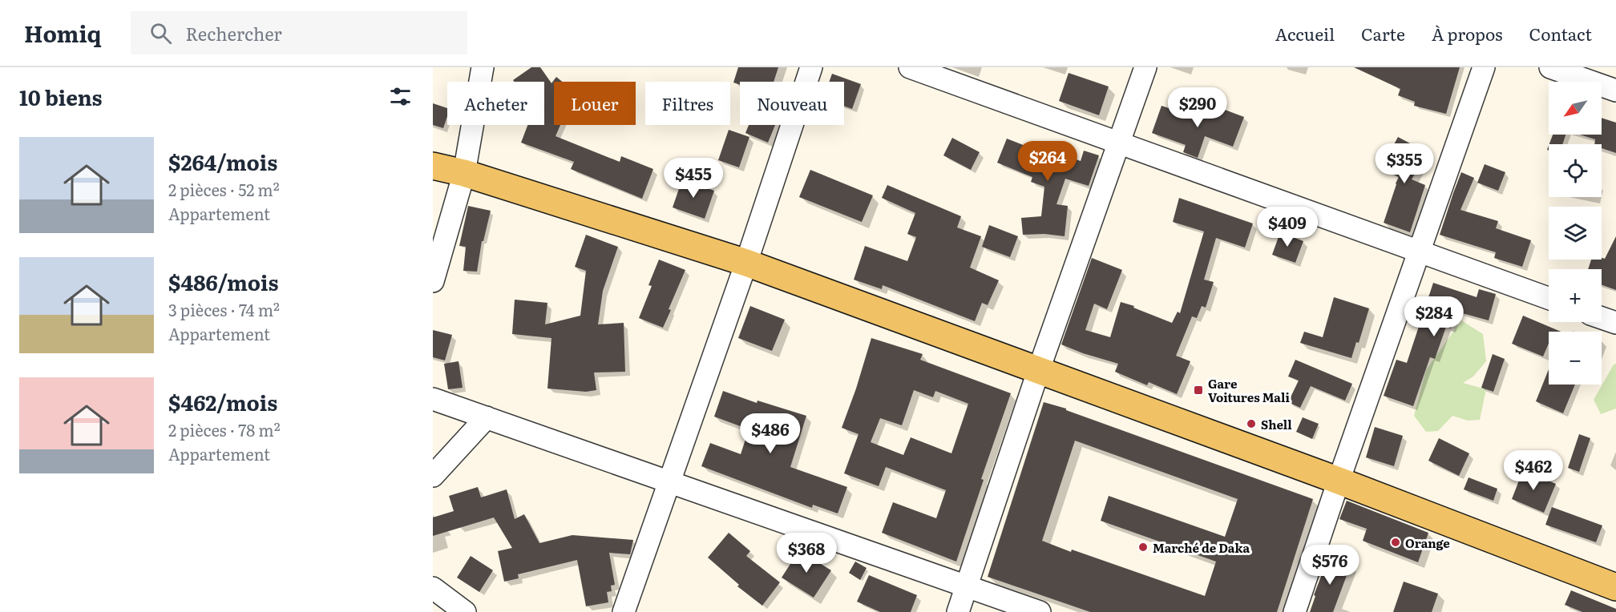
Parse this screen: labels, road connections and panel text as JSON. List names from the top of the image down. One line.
{"places":{"transit":["Gare Voitures Mali"],"other":["Shell","Orange","Marché de Daka"]},"north":"bottom left","page":{"header":"Homiq","search":"Rechercher","nav":["Accueil","Carte","À propos","Contact"],"heading":"10 biens","map_buttons":["+","−"],"chip":["Acheter","Louer","Filtres","Nouveau"],"price":["$290","$264","$355","$455","$409","$284","$486","$462","$368","$576"],"list":[{"name":"$264/mois","note":"2 pièces · 52 m² · Appartement"},{"name":"$486/mois","note":"3 pièces · 74 m² · Appartement"},{"name":"$462/mois","note":"2 pièces · 78 m² · Appartement"}]}}
